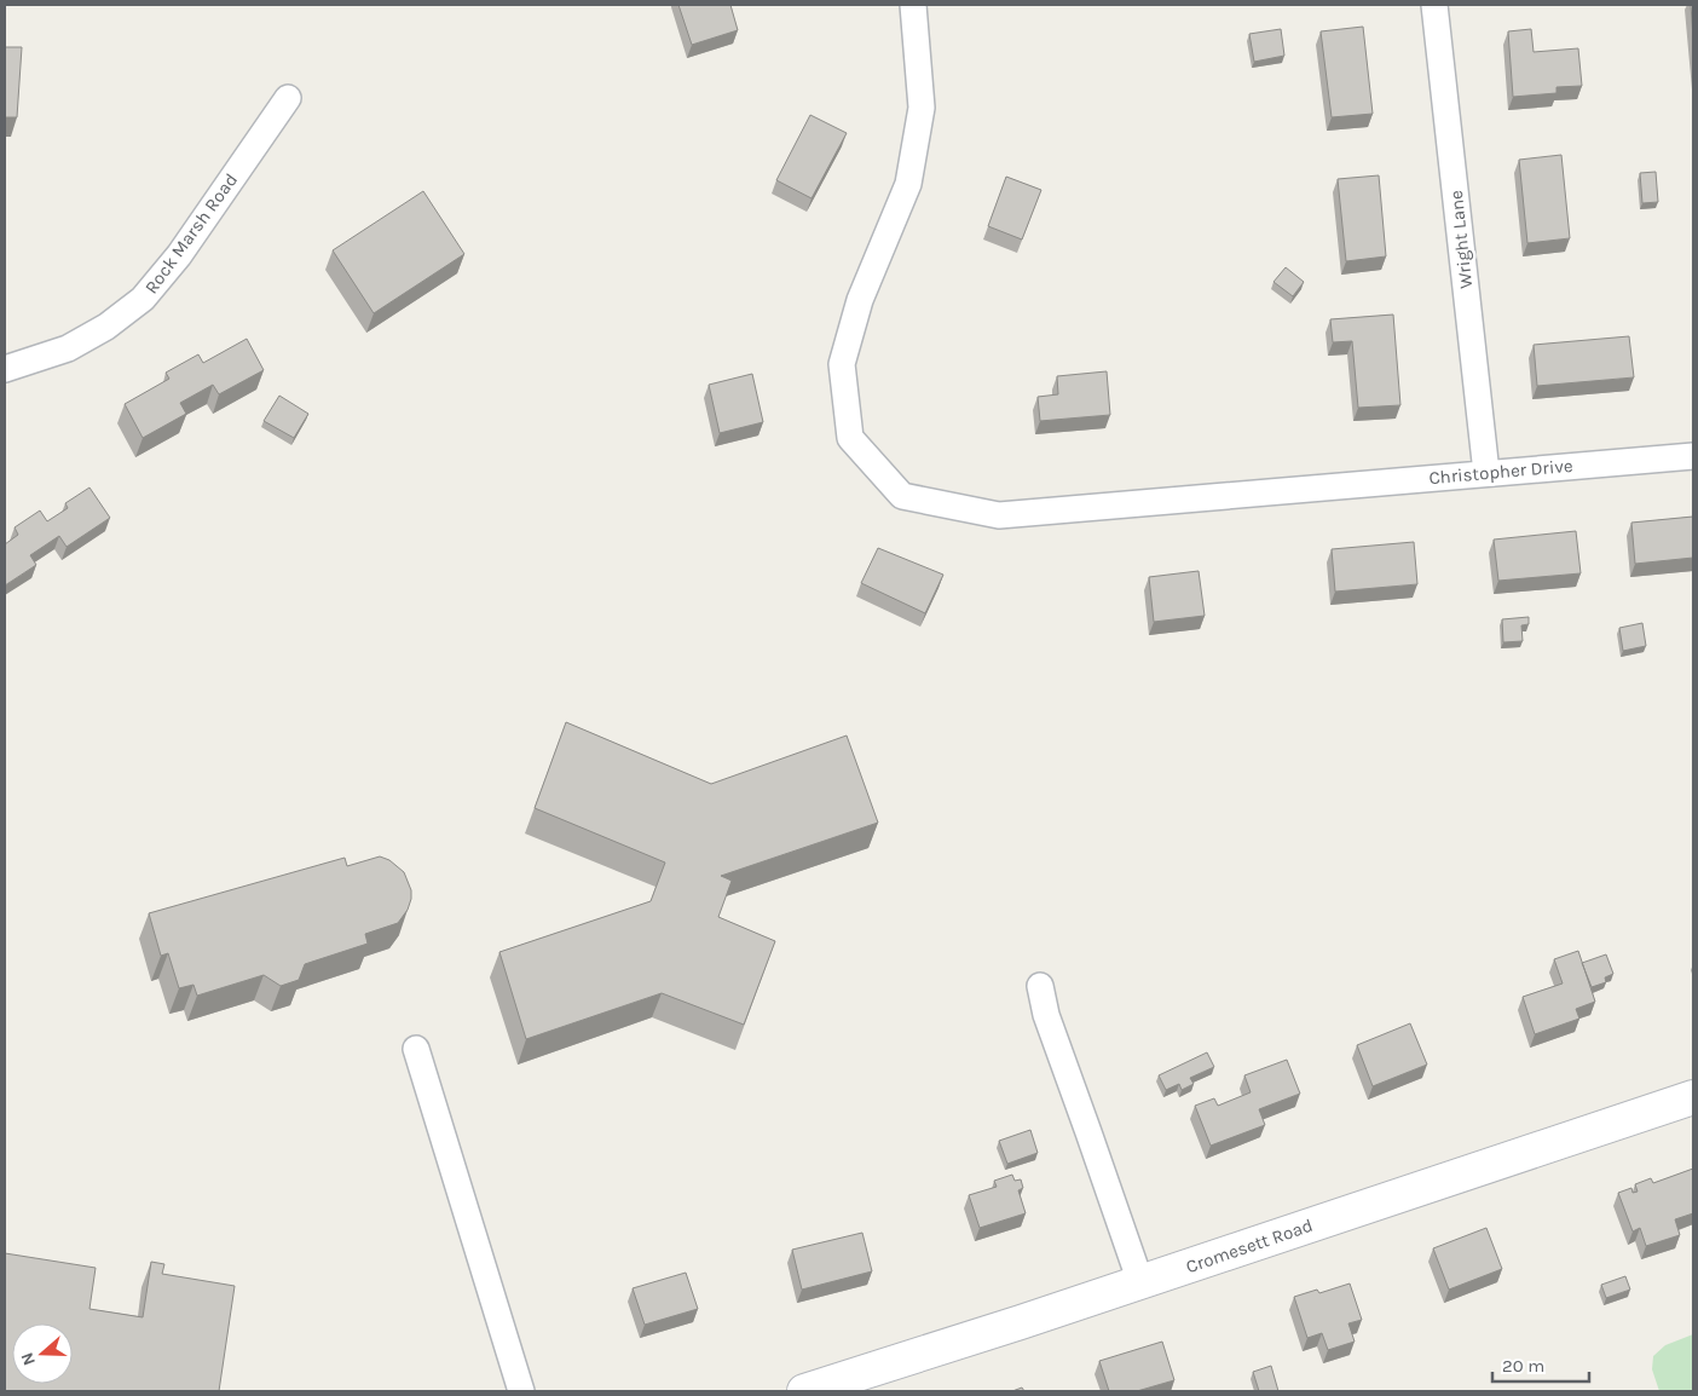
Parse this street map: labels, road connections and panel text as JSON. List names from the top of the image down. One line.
{"streets":{"street":["Rock Marsh Road","Wright Lane","Christopher Drive","Cromesett Road"]},"crossings":[["Wright Lane","Christopher Drive"]],"scale_bar":"20 m","north":"left"}
